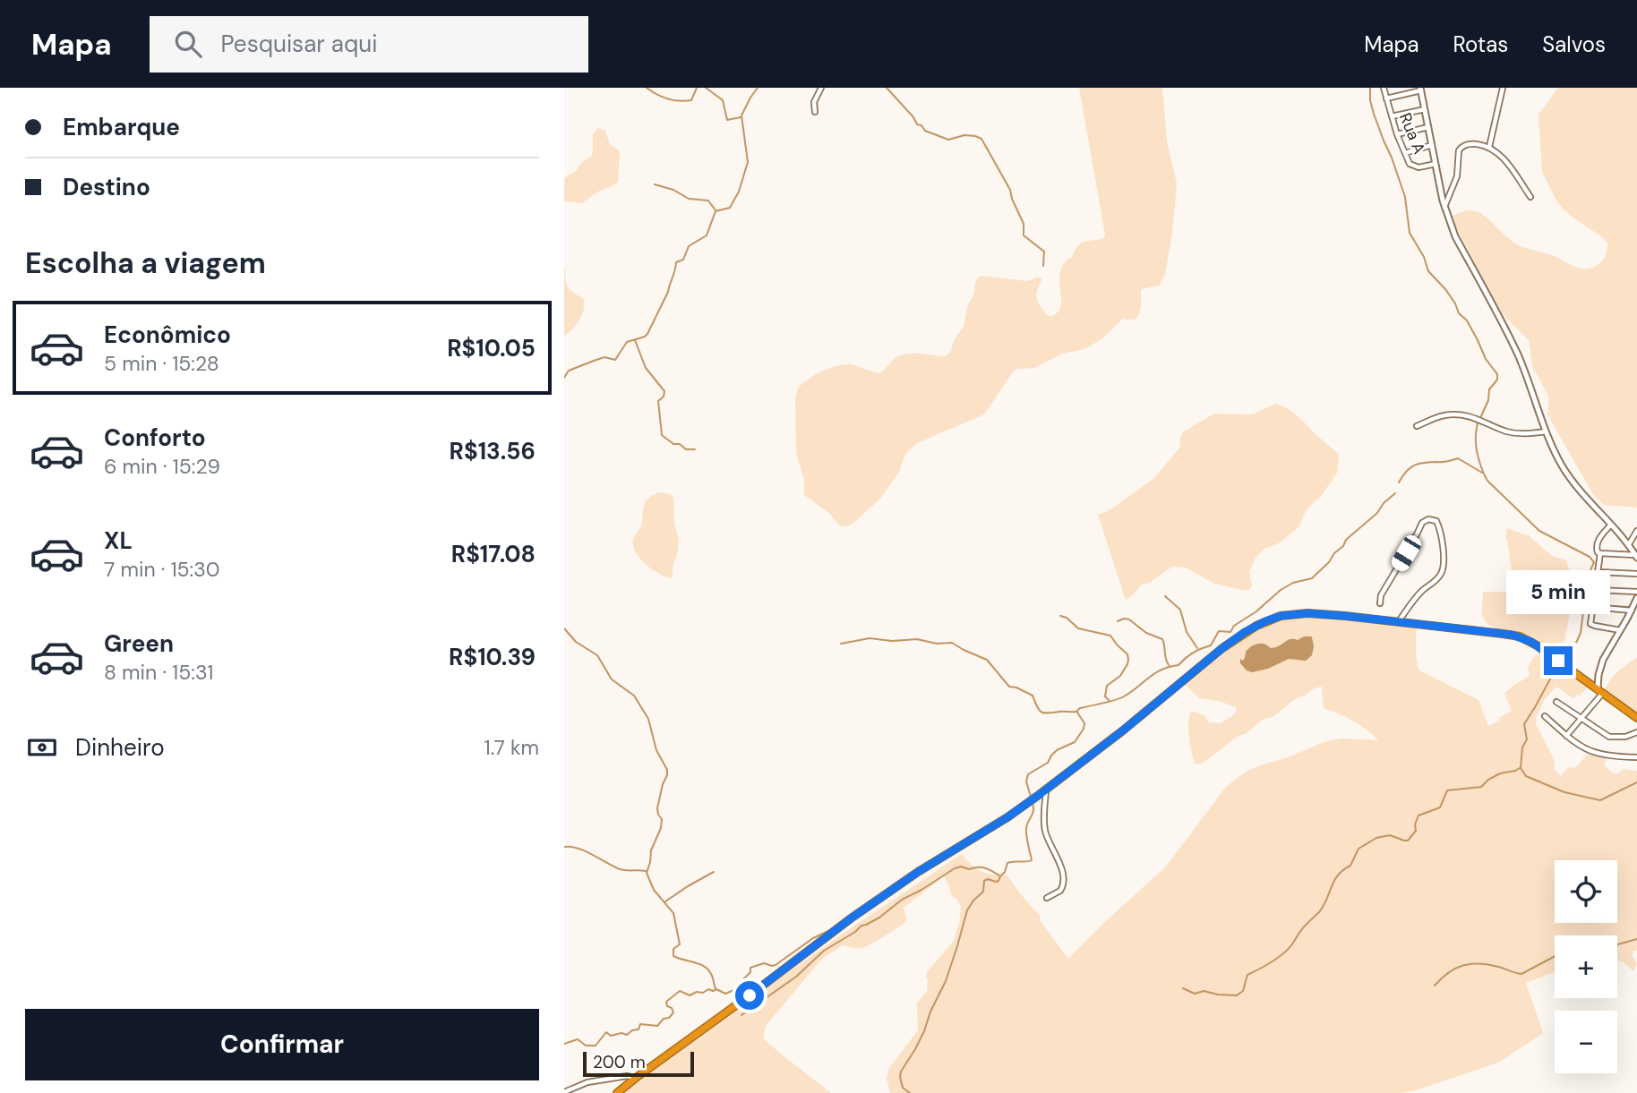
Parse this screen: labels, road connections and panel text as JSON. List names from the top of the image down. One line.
{"streets":{"street":["Rua A"]},"scale_bar":"200 m","page":{"header":"Mapa","search":"Pesquisar aqui","nav":["Mapa","Rotas","Salvos"],"banner":["Embarque","Destino"],"heading":"Escolha a viagem","list":[{"name":"Econômico","note":"5 min · 15:28","value":"R$10.05"},{"name":"Conforto","note":"6 min · 15:29","value":"R$13.56"},{"name":"XL","note":"7 min · 15:30","value":"R$17.08"},{"name":"Green","note":"8 min · 15:31","value":"R$10.39"}],"bubble":"5 min","pay":["Dinheiro","1.7 km"],"map_buttons":["+","−"],"buttons":"Confirmar","scale":"200 m"}}
